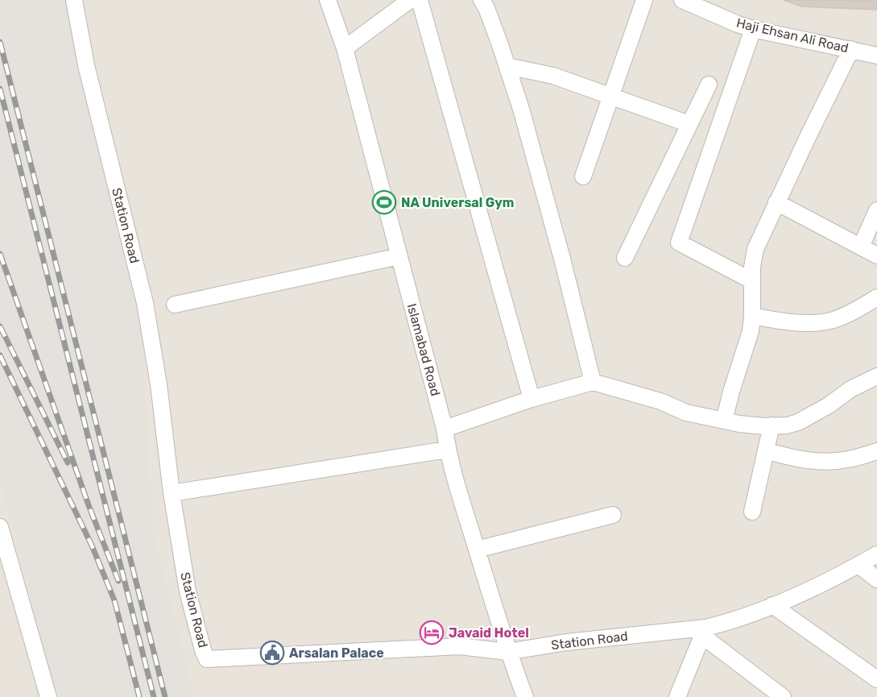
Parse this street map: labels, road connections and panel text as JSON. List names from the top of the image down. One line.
{"streets":{"street":["Haji Ehsan Ali Road","Station Road","Islamabad Road"]},"crossings":[["Station Road","Islamabad Road"]],"places":{"sports":["NA Universal Gym"],"hotel":["Javaid Hotel"],"public building":["Arsalan Palace"]}}
